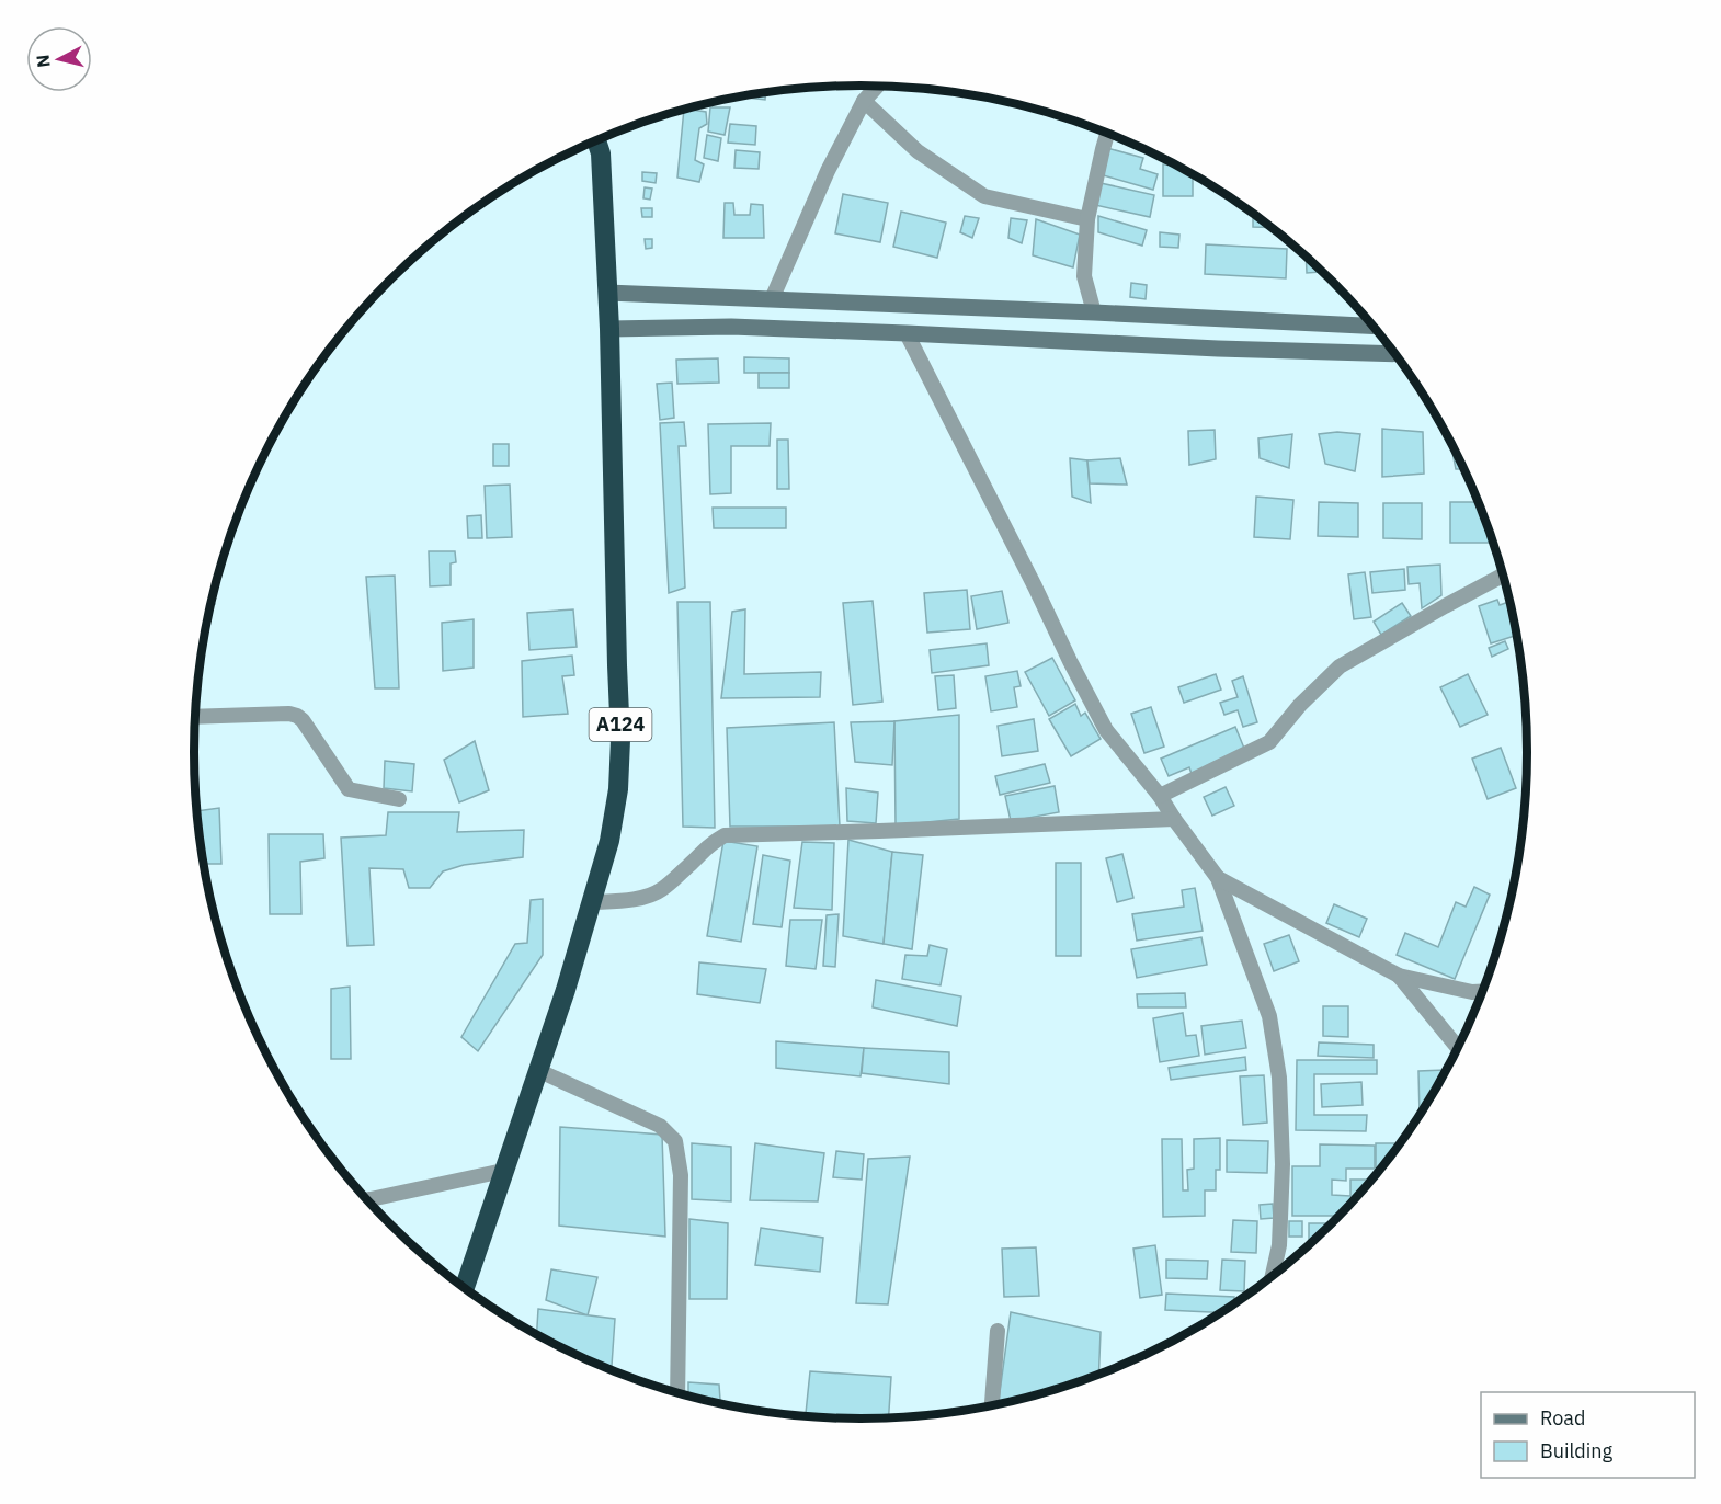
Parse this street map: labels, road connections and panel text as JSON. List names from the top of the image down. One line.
{"streets":{"highway":["A124"]},"legend":["Road","Building"],"north":"left"}
